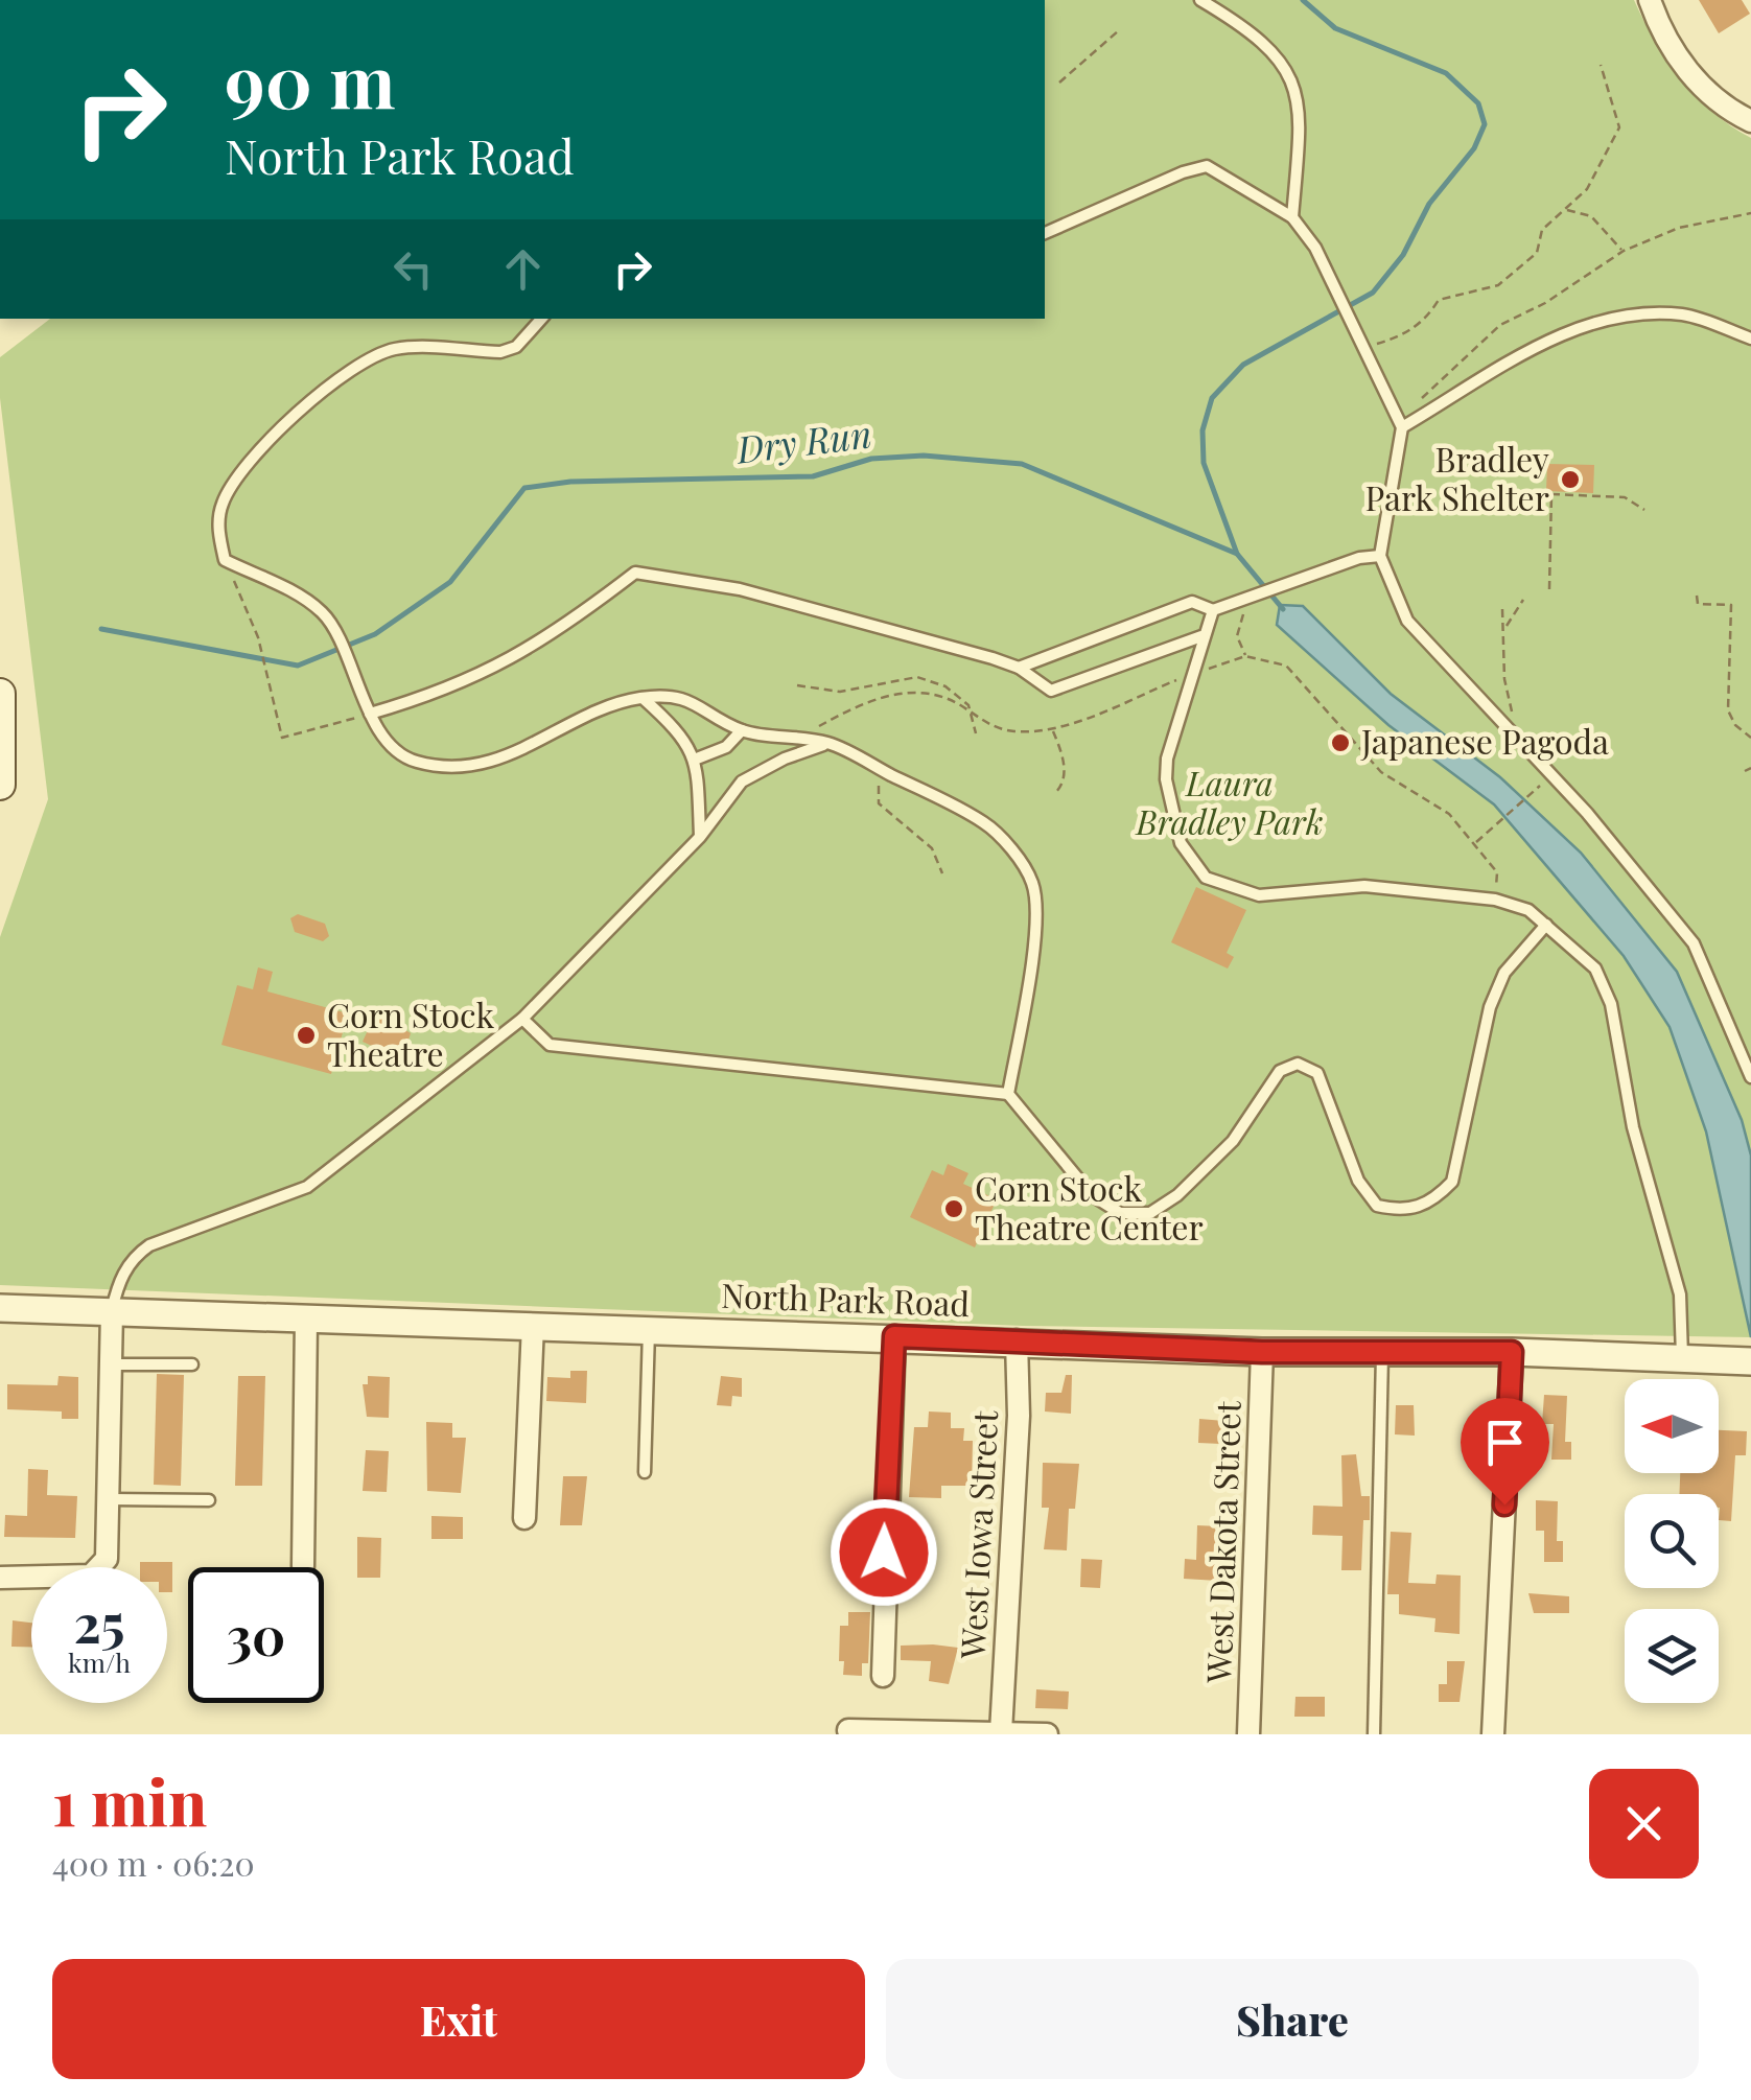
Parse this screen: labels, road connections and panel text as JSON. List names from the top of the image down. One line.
{"streets":{"street":["North Park Road","West Iowa Street","West Dakota Street"]},"crossings":[["North Park Road","West Iowa Street"],["North Park Road","West Dakota Street"]],"water":["Dry Run"],"parks":["Laura Bradley Park"],"places":["Bradley Park Shelter","Japanese Pagoda","Corn Stock Theatre","Corn Stock Theatre Center"],"north":"left","page":{"turn":["90 m","North Park Road"],"speed":"25 km/h","limit":"30","heading":["1 min","400 m · 06:20"],"buttons":["Exit","Share"]}}
